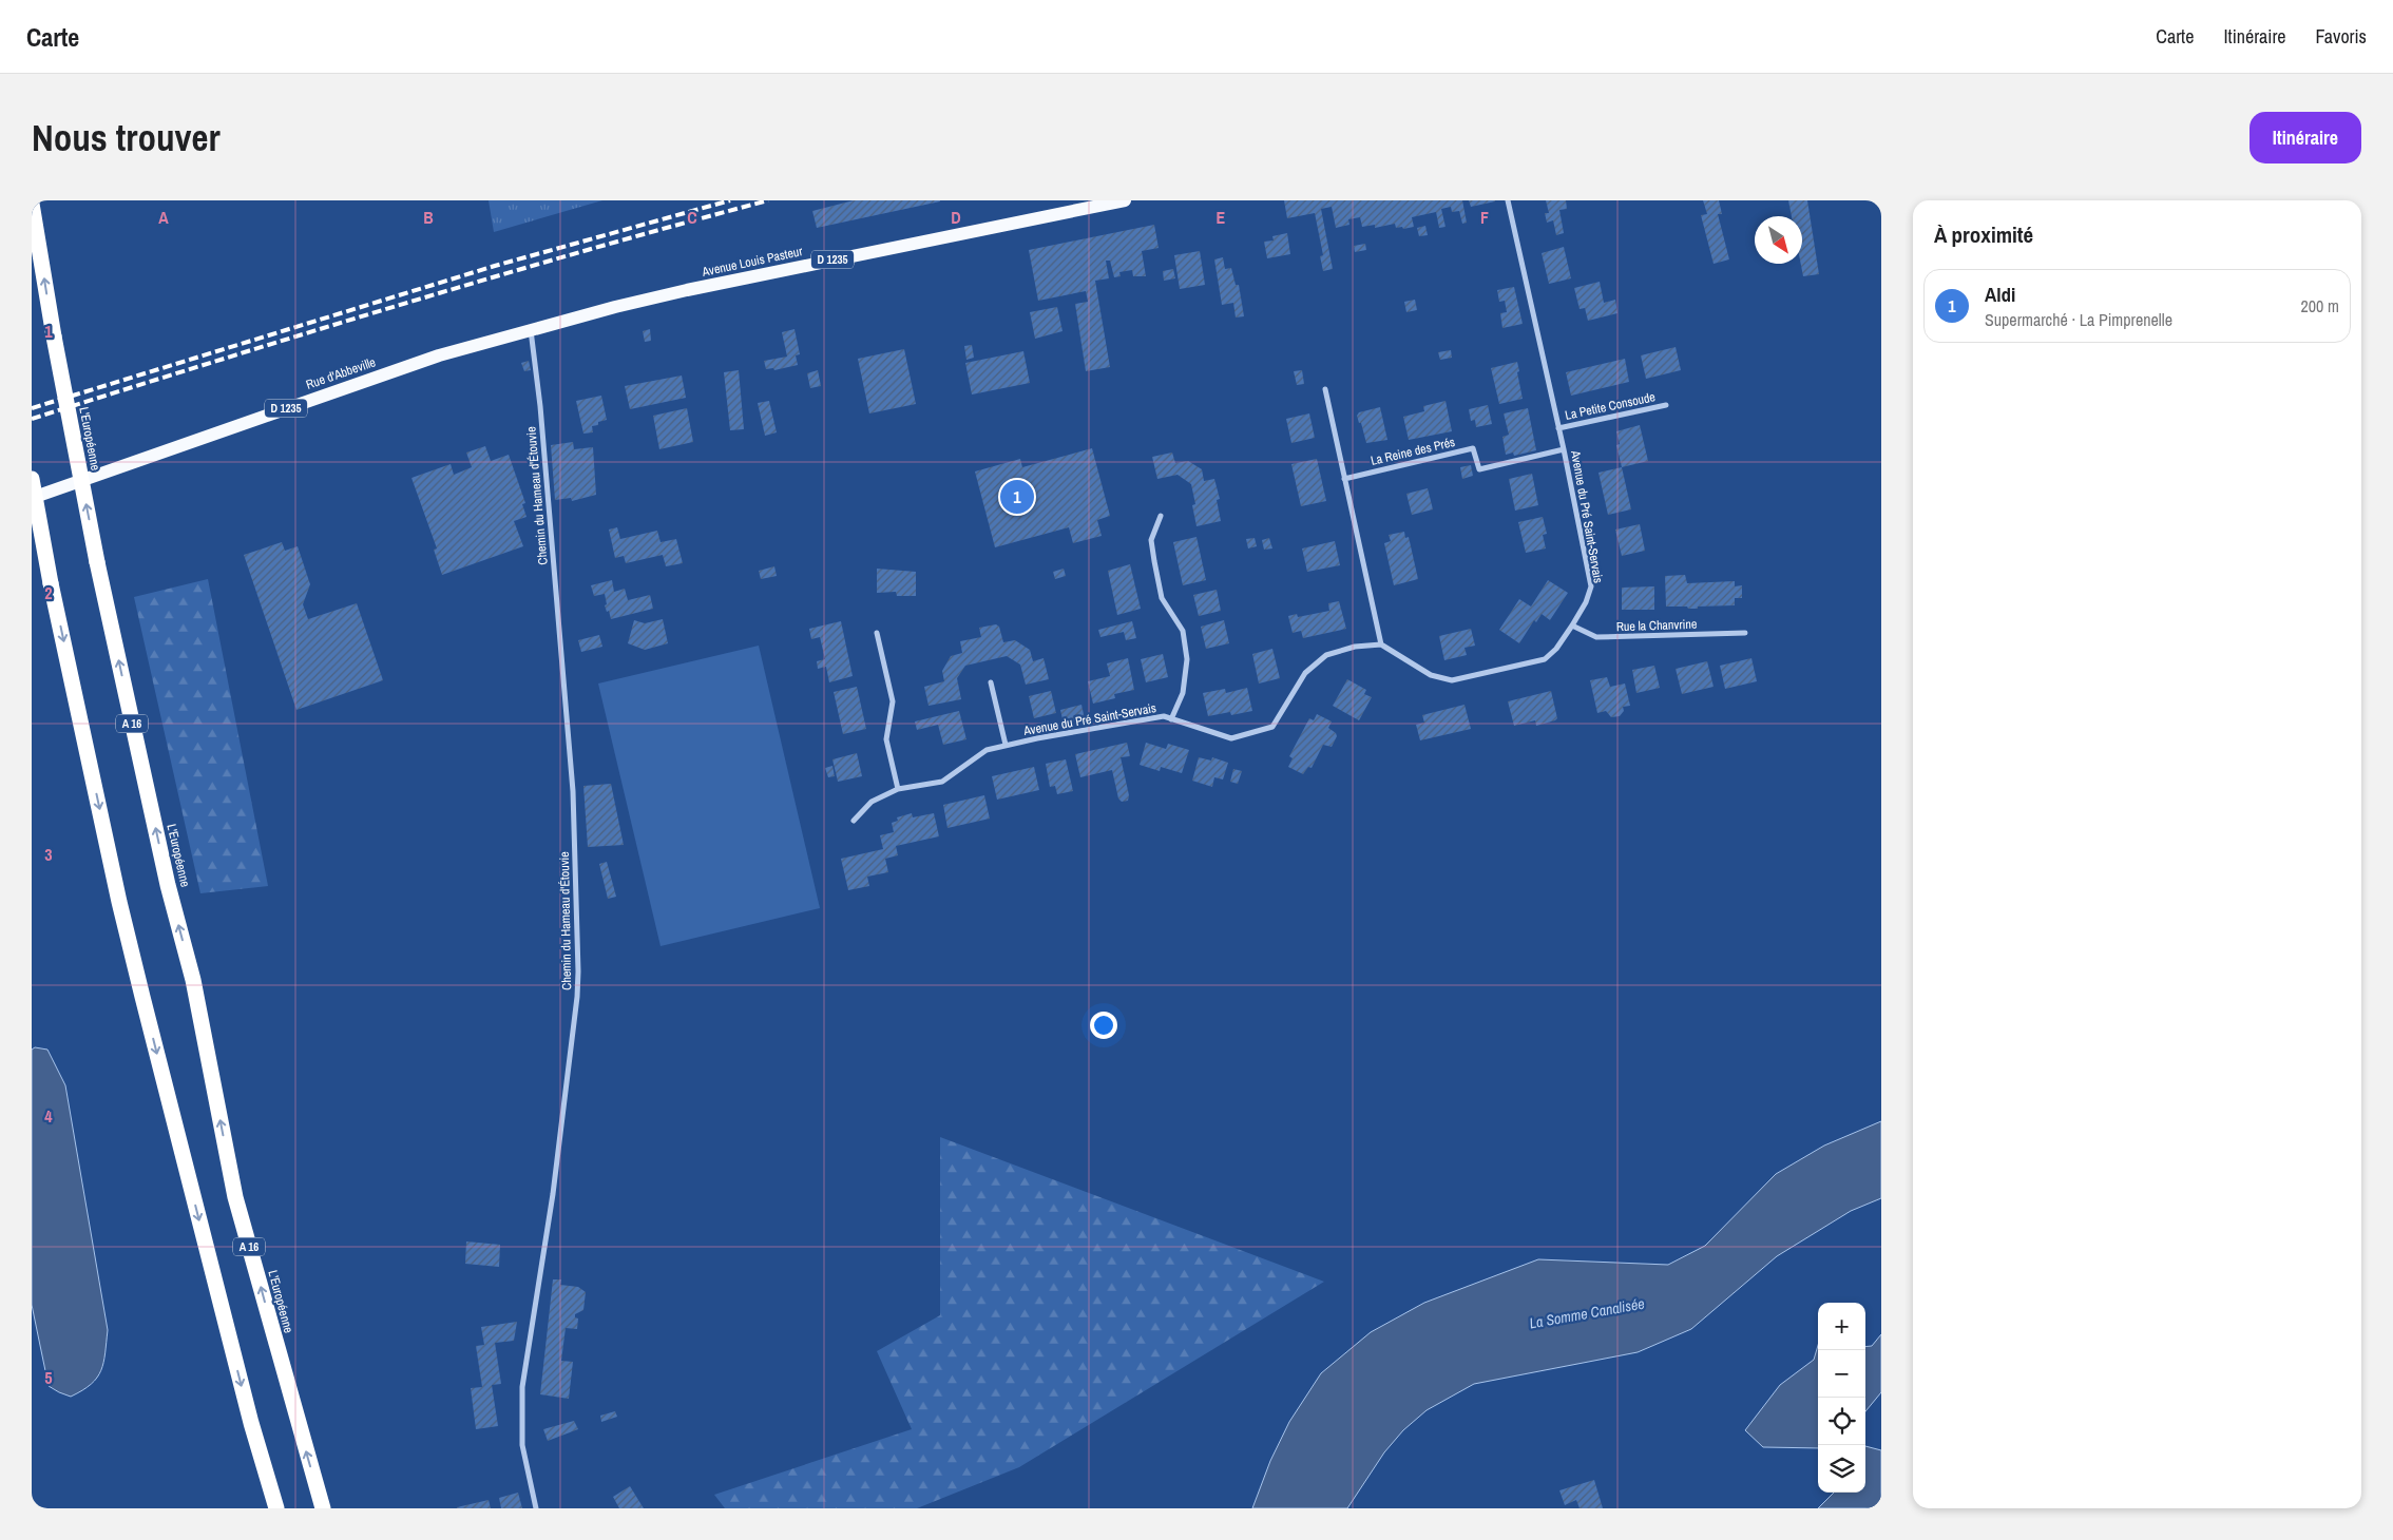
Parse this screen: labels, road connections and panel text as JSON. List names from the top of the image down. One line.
{"streets":{"highway":["L'Européenne","A 16"],"main road":["D 1235","Avenue Louis Pasteur","Rue d'Abbeville"],"street":["La Petite Consoude","La Reine des Prés","Chemin du Hameau d'Étouvie","Avenue du Pré Saint-Servais","Rue la Chanvrine"]},"crossings":[["Avenue Louis Pasteur","Rue d'Abbeville"],["Avenue Louis Pasteur","Chemin du Hameau d'Étouvie"],["Rue d'Abbeville","Chemin du Hameau d'Étouvie"],["La Petite Consoude","Avenue du Pré Saint-Servais"],["La Reine des Prés","Avenue du Pré Saint-Servais"],["Avenue du Pré Saint-Servais","Rue la Chanvrine"]],"water":["La Somme Canalisée"],"north":"bottom right","page":{"header":"Carte","nav":["Carte","Itinéraire","Favoris"],"buttons":"Itinéraire","title":"Nous trouver","heading":"À proximité","list":[{"mark":"1","name":"Aldi","note":"Supermarché · La Pimprenelle","value":"200 m"}],"pins":"1","map_buttons":["+","−"]},"grid":{"columns":["A","B","C","D","E","F"],"rows":["1","2","3","4","5"]}}
